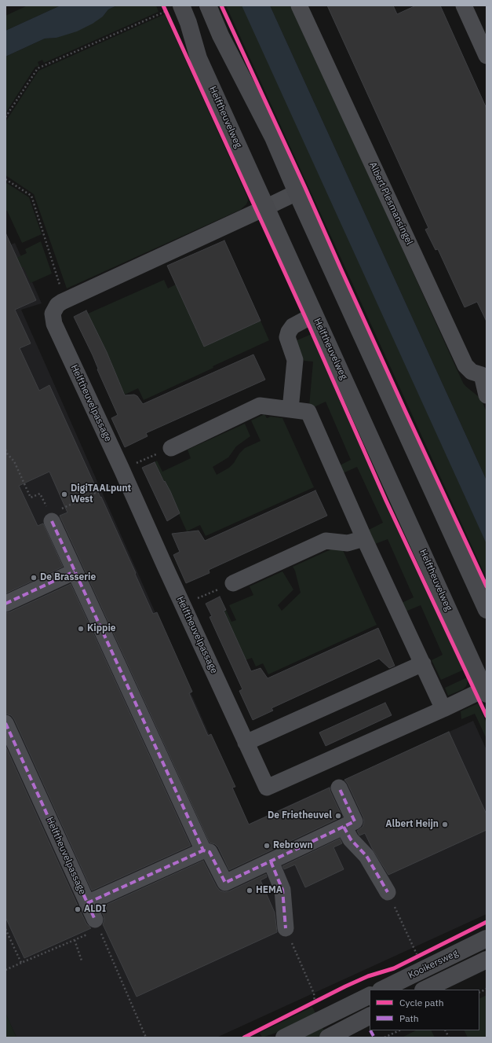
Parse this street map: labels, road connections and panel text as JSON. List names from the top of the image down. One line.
{"streets":{"main road":["Helftheuvelweg","Kooikersweg"],"street":["Albert Plesmansingel","Helftheuvelpassage"]},"crossings":[["Helftheuvelweg","Helftheuvelpassage"]],"places":["DigiTAALpunt West","De Brasserie","Kippie","De Frietheuvel","Albert Heijn","Rebrown","HEMA","ALDI"],"legend":["Cycle path","Path"]}
